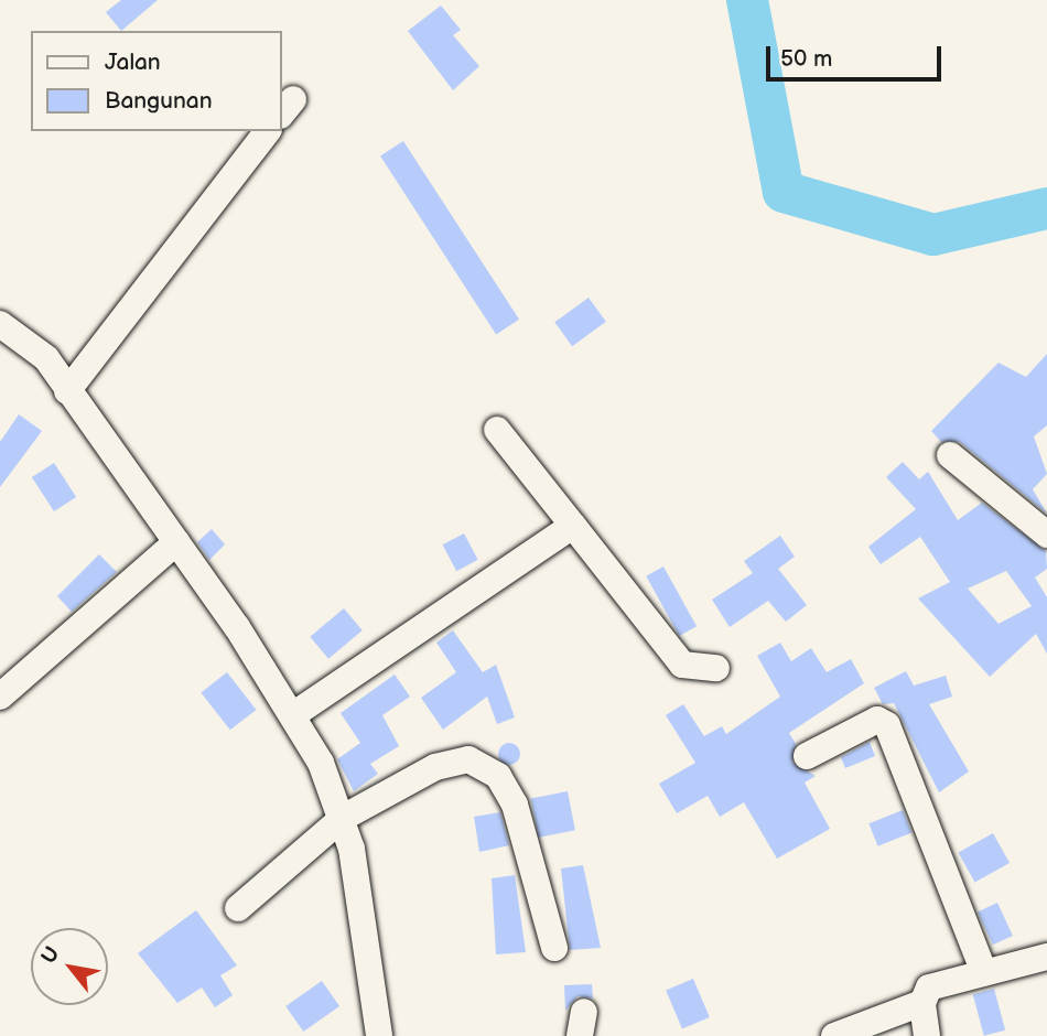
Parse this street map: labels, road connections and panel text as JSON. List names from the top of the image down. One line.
{"legend":["Jalan","Bangunan"],"scale_bar":"50 m","north":"top left"}
